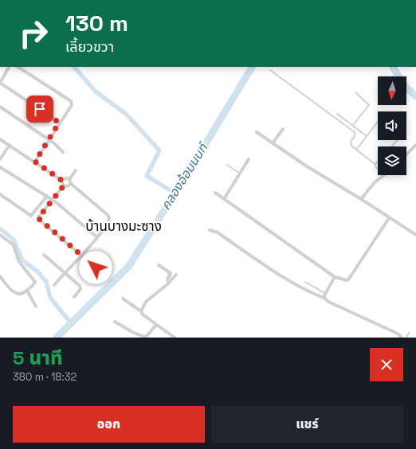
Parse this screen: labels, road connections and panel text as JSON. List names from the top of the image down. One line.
{"districts":["บ้านบางมะซาง"],"water":["คลองอ้อมนนท์"],"north":"bottom","page":{"turn":["130 m","เลี้ยวขวา"],"heading":["5 นาที","380 m · 18:32"],"buttons":["ออก","แชร์"]}}
